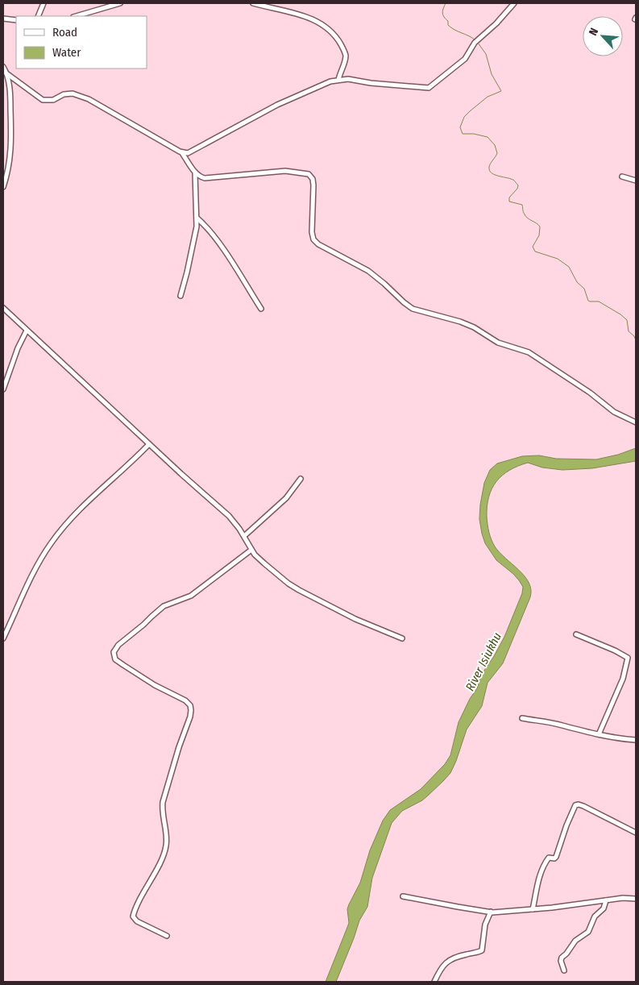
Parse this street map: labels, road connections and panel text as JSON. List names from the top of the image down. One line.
{"water":["River Isiukhu"],"legend":["Road","Water"],"north":"top left"}
